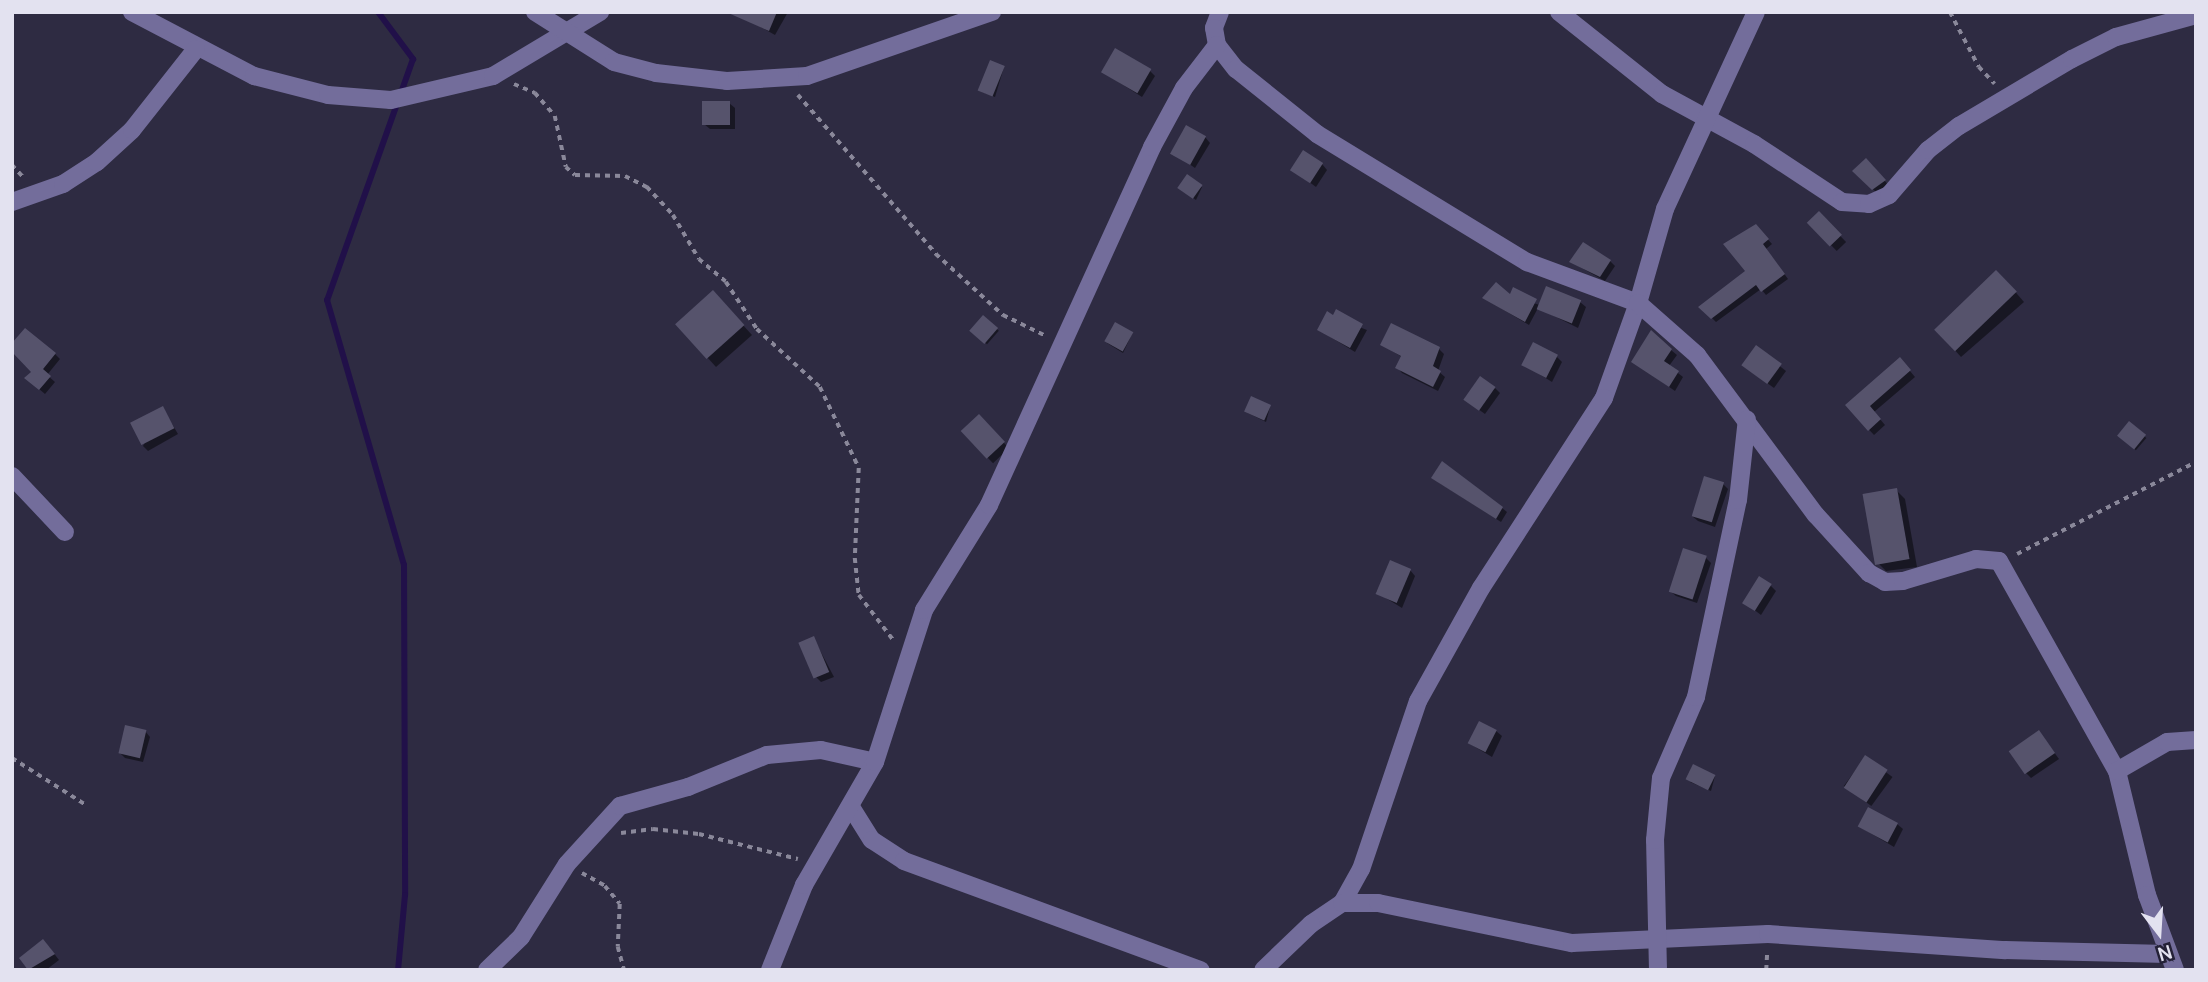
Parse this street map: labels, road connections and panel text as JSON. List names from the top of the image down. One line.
{"north":"bottom"}
